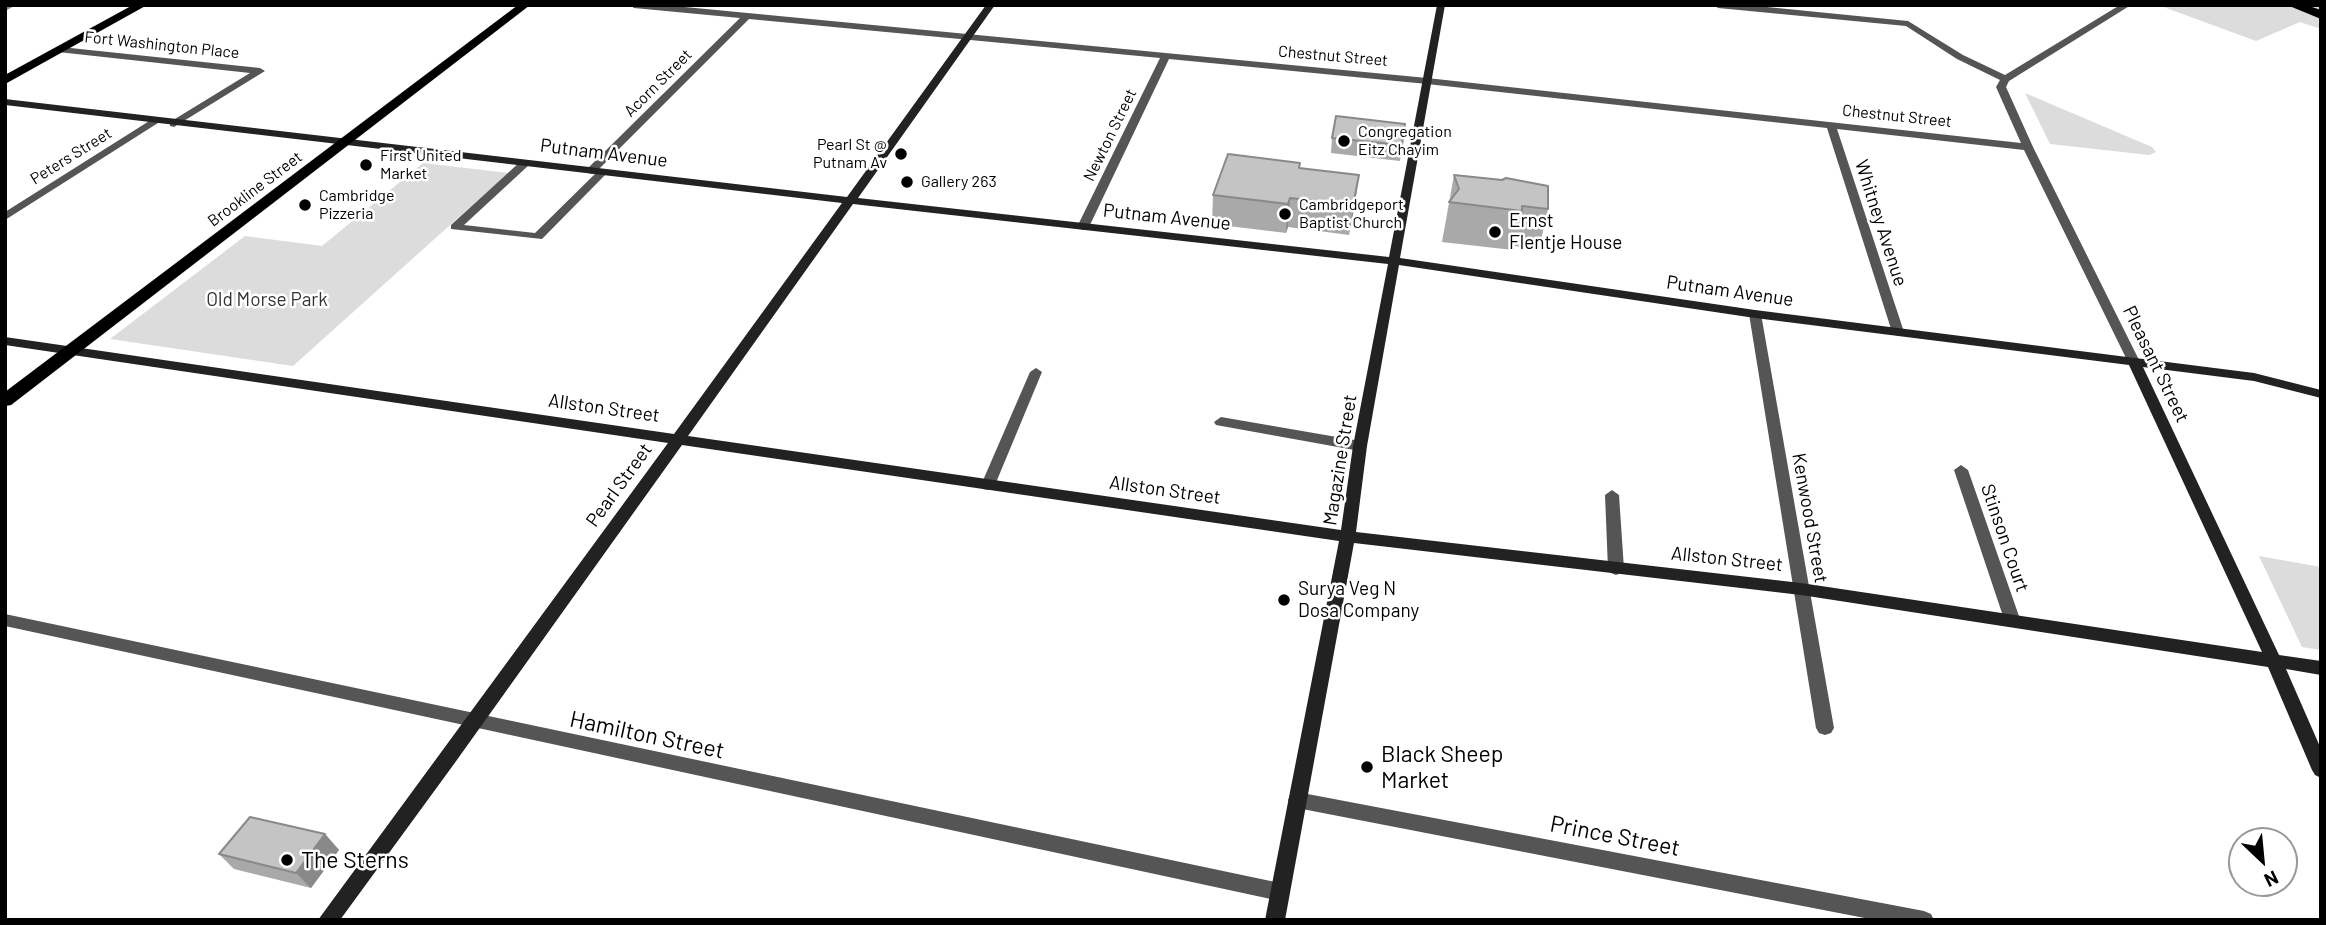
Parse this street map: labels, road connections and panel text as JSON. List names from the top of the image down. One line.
{"streets":{"main road":["Brookline Street"],"street":["Fort Washington Place","Chestnut Street","Acorn Street","Newton Street","Putnam Avenue","Peters Street","Whitney Avenue","Pleasant Street","Allston Street","Magazine Street","Pearl Street","Kenwood Street","Stinson Court","Hamilton Street","Prince Street"]},"crossings":[["Fort Washington Place","Putnam Avenue"],["Chestnut Street","Acorn Street"],["Chestnut Street","Newton Street"],["Chestnut Street","Whitney Avenue"],["Chestnut Street","Pleasant Street"],["Chestnut Street","Magazine Street"],["Chestnut Street","Pearl Street"],["Acorn Street","Putnam Avenue"],["Newton Street","Putnam Avenue"],["Putnam Avenue","Peters Street"],["Putnam Avenue","Brookline Street"],["Putnam Avenue","Whitney Avenue"],["Putnam Avenue","Pleasant Street"],["Putnam Avenue","Magazine Street"],["Putnam Avenue","Pearl Street"],["Putnam Avenue","Kenwood Street"],["Brookline Street","Allston Street"],["Pleasant Street","Allston Street"],["Allston Street","Magazine Street"],["Allston Street","Pearl Street"],["Allston Street","Kenwood Street"],["Allston Street","Stinson Court"],["Magazine Street","Hamilton Street"],["Magazine Street","Prince Street"],["Pearl Street","Hamilton Street"]],"parks":["Old Morse Park"],"places":["Congregation Eitz Chayim","Pearl St @ Putnam Av","First United Market","Gallery 263","Cambridge Pizzeria","Cambridgeport Baptist Church","Ernst Flentje House","Surya Veg N Dosa Company","Black Sheep Market","The Sterns"],"north":"bottom right"}
